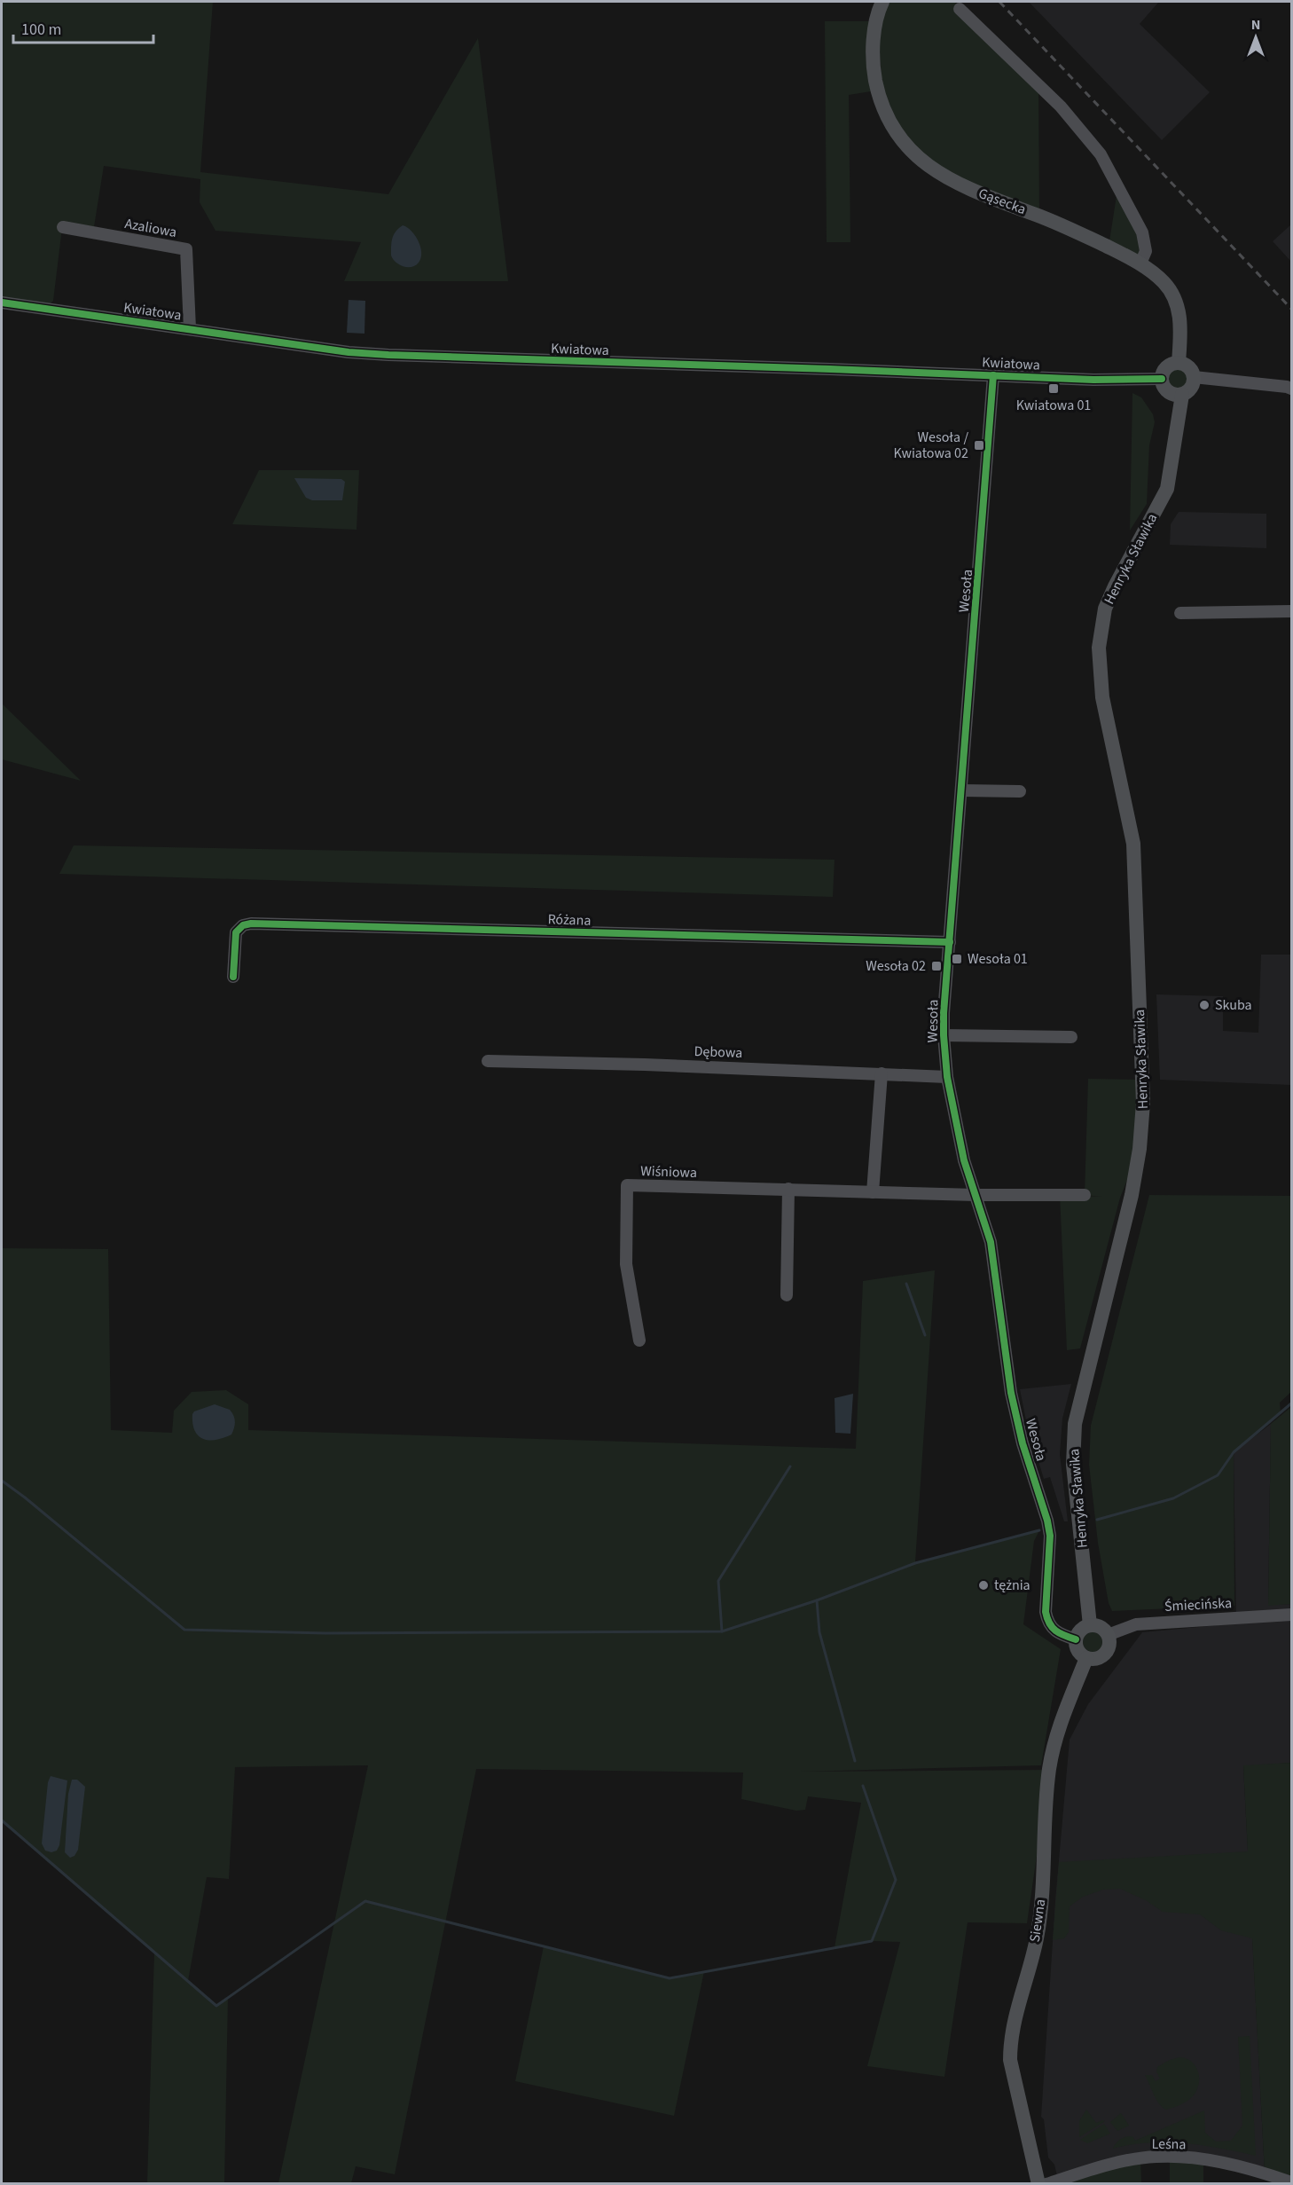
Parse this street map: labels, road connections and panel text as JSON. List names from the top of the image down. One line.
{"streets":{"main road":["Gąsecka","Henryka Sławika","Siewna"],"street":["Azaliowa","Kwiatowa","Wesoła","Różana","Dębowa","Wiśniowa","Śmiecińska","Leśna"]},"crossings":[["Gąsecka","Kwiatowa"],["Gąsecka","Henryka Sławika"],["Azaliowa","Kwiatowa"],["Kwiatowa","Henryka Sławika"],["Kwiatowa","Wesoła"],["Henryka Sławika","Wesoła"],["Henryka Sławika","Śmiecińska"],["Henryka Sławika","Siewna"],["Wesoła","Różana"],["Wesoła","Dębowa"],["Wesoła","Wiśniowa"],["Wesoła","Śmiecińska"],["Wesoła","Siewna"],["Śmiecińska","Siewna"]],"places":{"transit":["Kwiatowa 01","Wesoła / Kwiatowa 02","Wesoła 01","Wesoła 02"],"other":["Skuba","tężnia"]},"scale_bar":"100 m","north":"top"}
